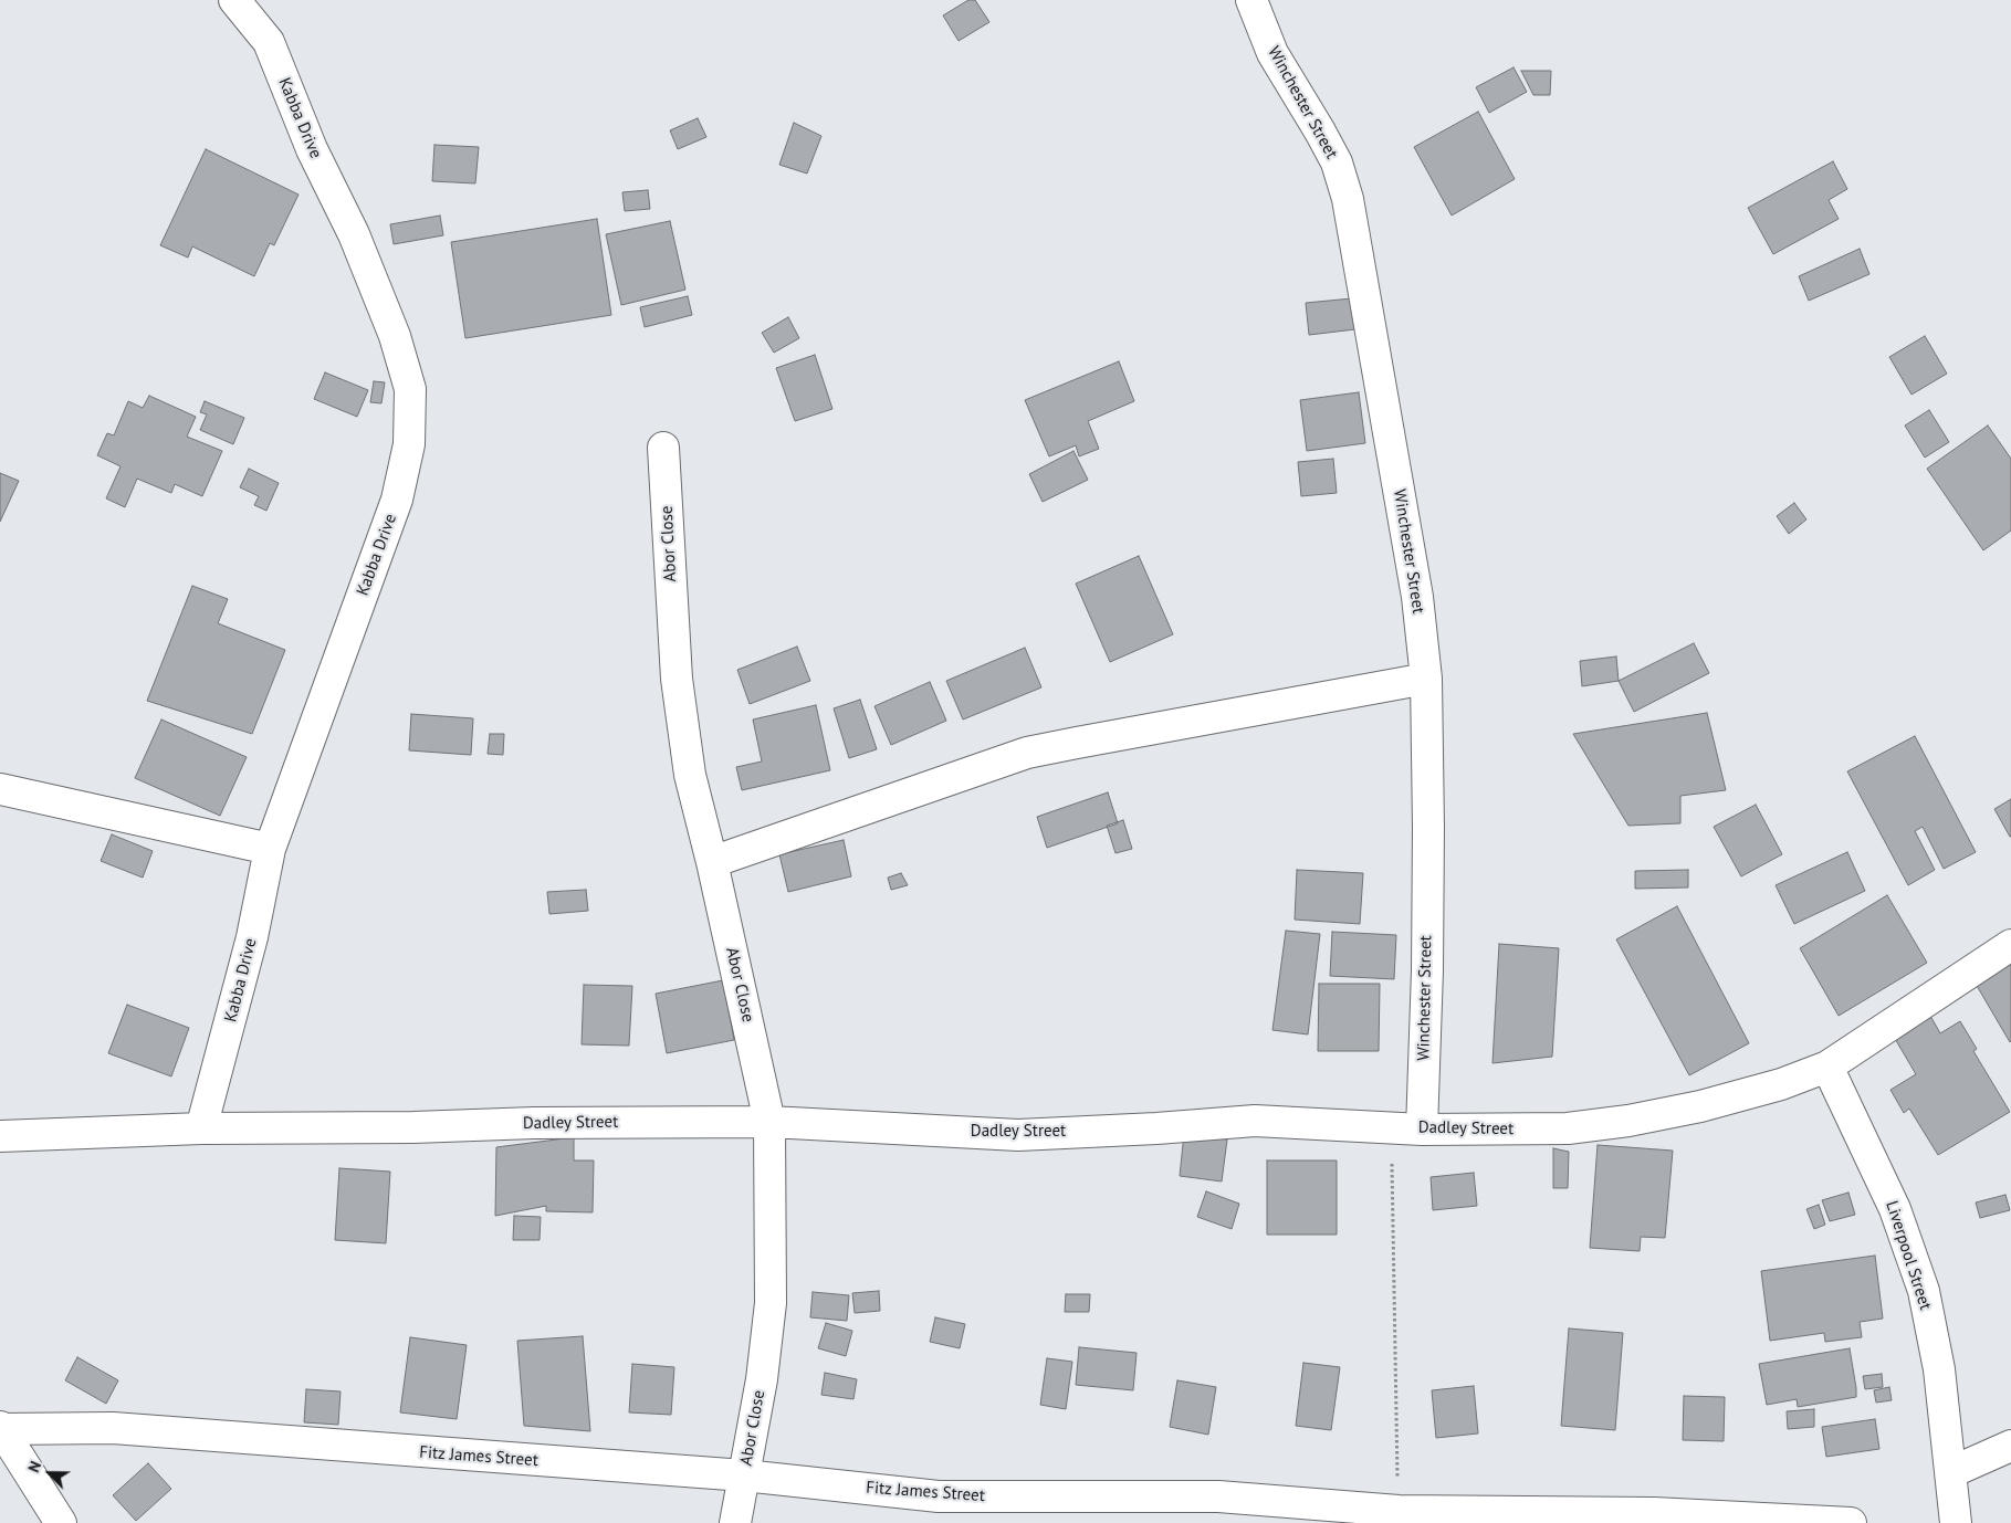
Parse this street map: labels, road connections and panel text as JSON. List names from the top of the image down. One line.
{"streets":{"street":["Winchester Street","Kabba Drive","Abor Close","Dadley Street","Liverpool Street","Fitz James Street"]},"crossings":[["Winchester Street","Dadley Street"],["Kabba Drive","Dadley Street"],["Abor Close","Dadley Street"],["Abor Close","Fitz James Street"],["Dadley Street","Liverpool Street"]],"north":"top left"}
